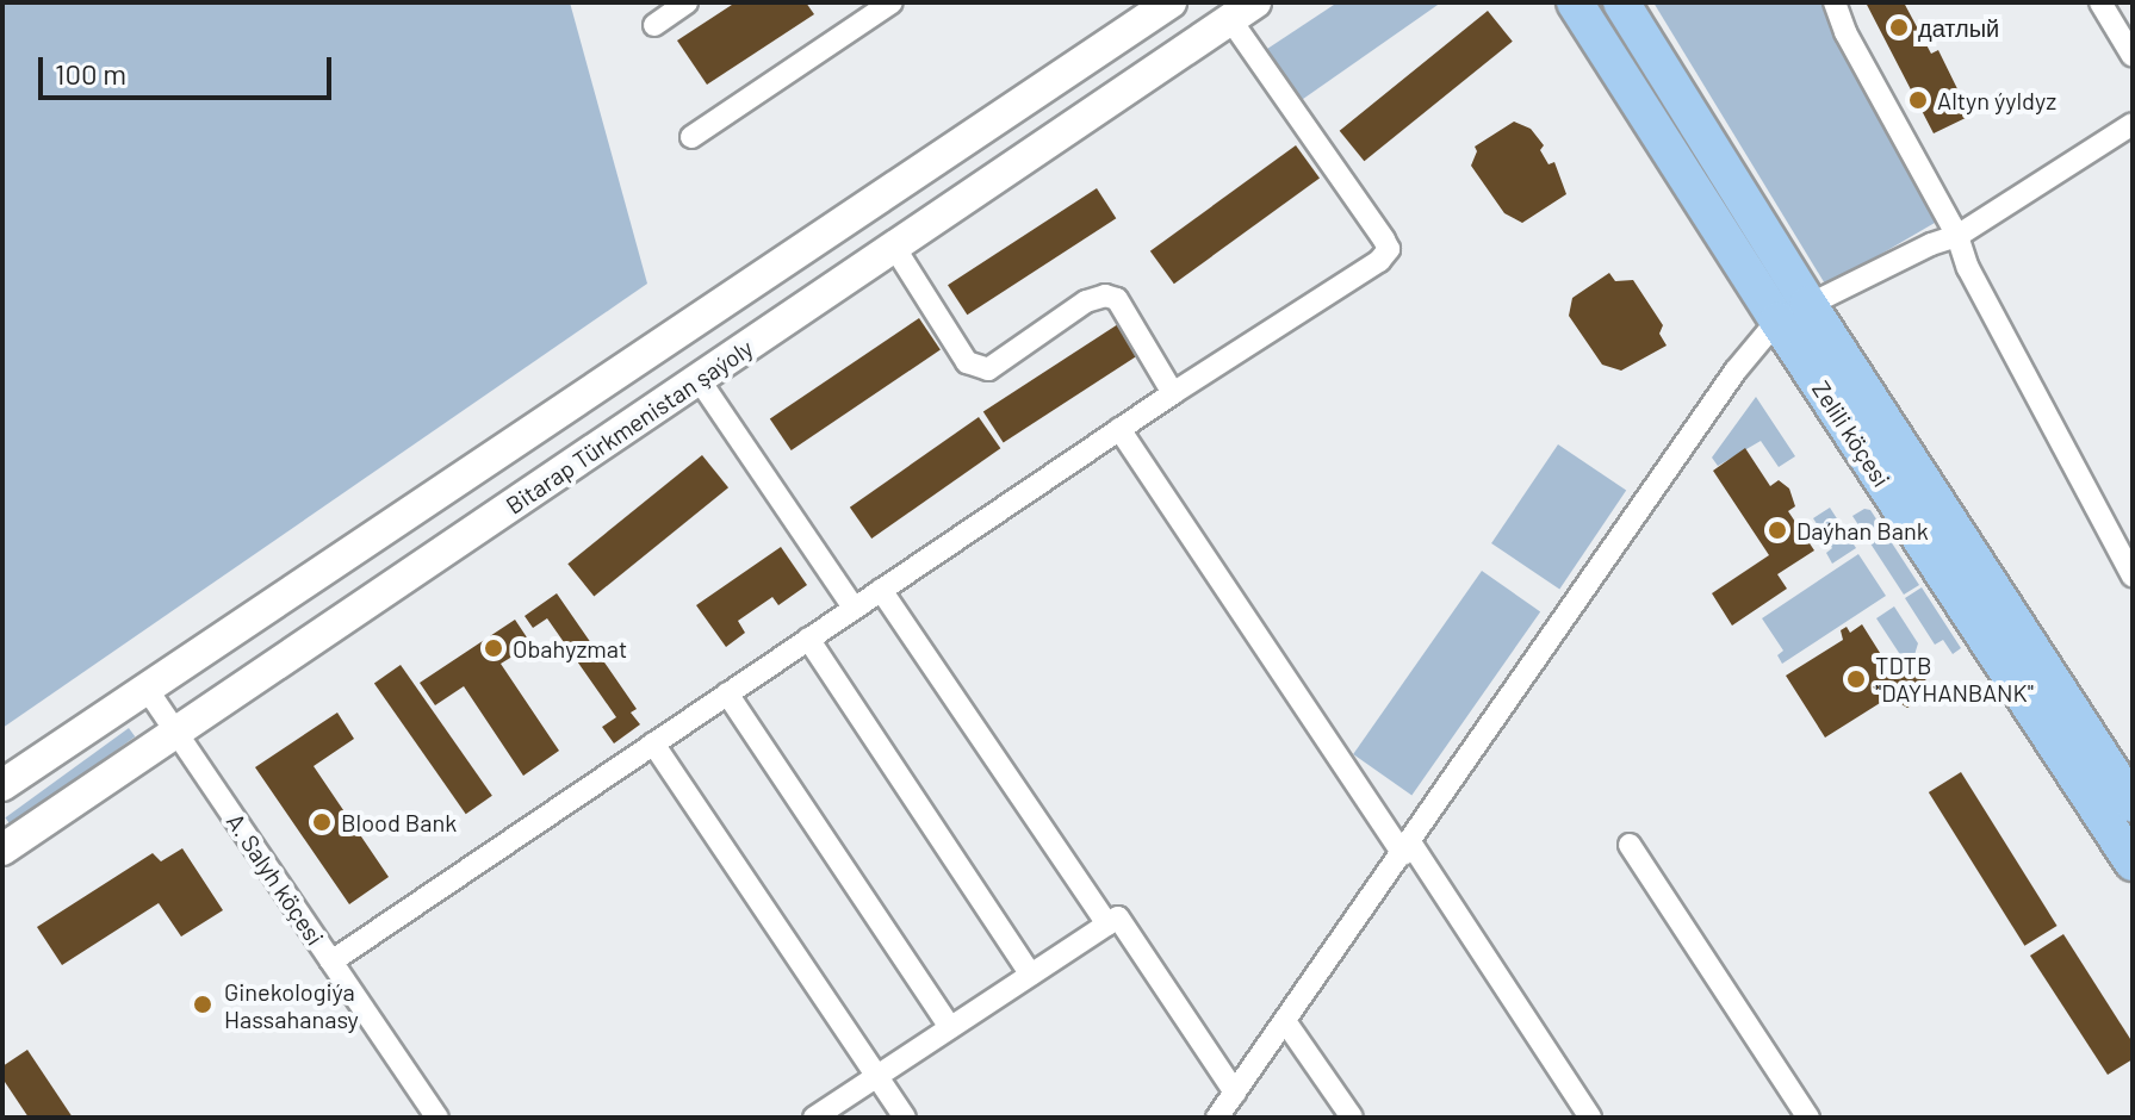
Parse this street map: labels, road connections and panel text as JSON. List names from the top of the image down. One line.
{"streets":{"main road":["Bitarap Türkmenistan şaýoly","Zelili köçesi"],"street":["A. Salyh köçesi"]},"crossings":[["Bitarap Türkmenistan şaýoly","A. Salyh köçesi"]],"places":["датлый","Altyn ýyldyz","Daýhan Bank","Obahyzmat","TDTB \"DAYHANBANK\"","Blood Bank","Ginekologiýa Hassahanasy"],"scale_bar":"100 m"}
